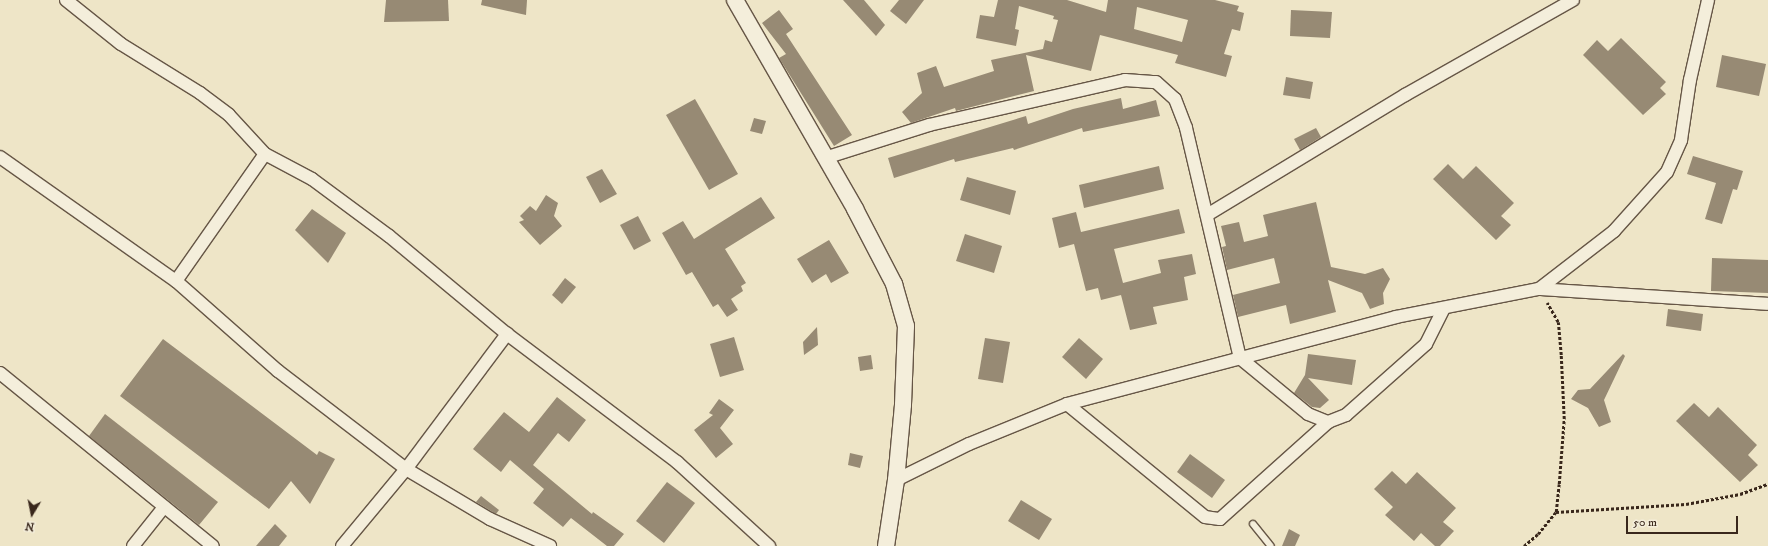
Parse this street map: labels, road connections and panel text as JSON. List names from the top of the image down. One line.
{"scale_bar":"50 m","north":"bottom"}
